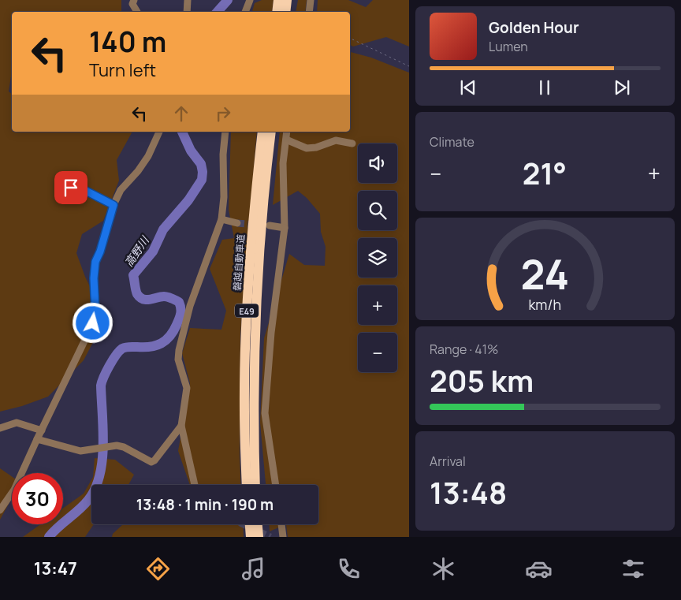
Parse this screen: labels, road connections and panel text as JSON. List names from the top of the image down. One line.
{"streets":{"highway":["磐越自動車道","E49"]},"water":["高野川"],"page":{"turn":["140 m","Turn left"],"song":["Golden Hour","Lumen"],"tile":["Climate",["Range · 41%","205 km"],["Arrival","13:48"]],"map_buttons":["+","−"],"heat":["−","21°","+"],"limit":"30","trip":"13:48 · 1 min · 190 m","tabs":"13:47","gauge":["24","km/h"]}}
